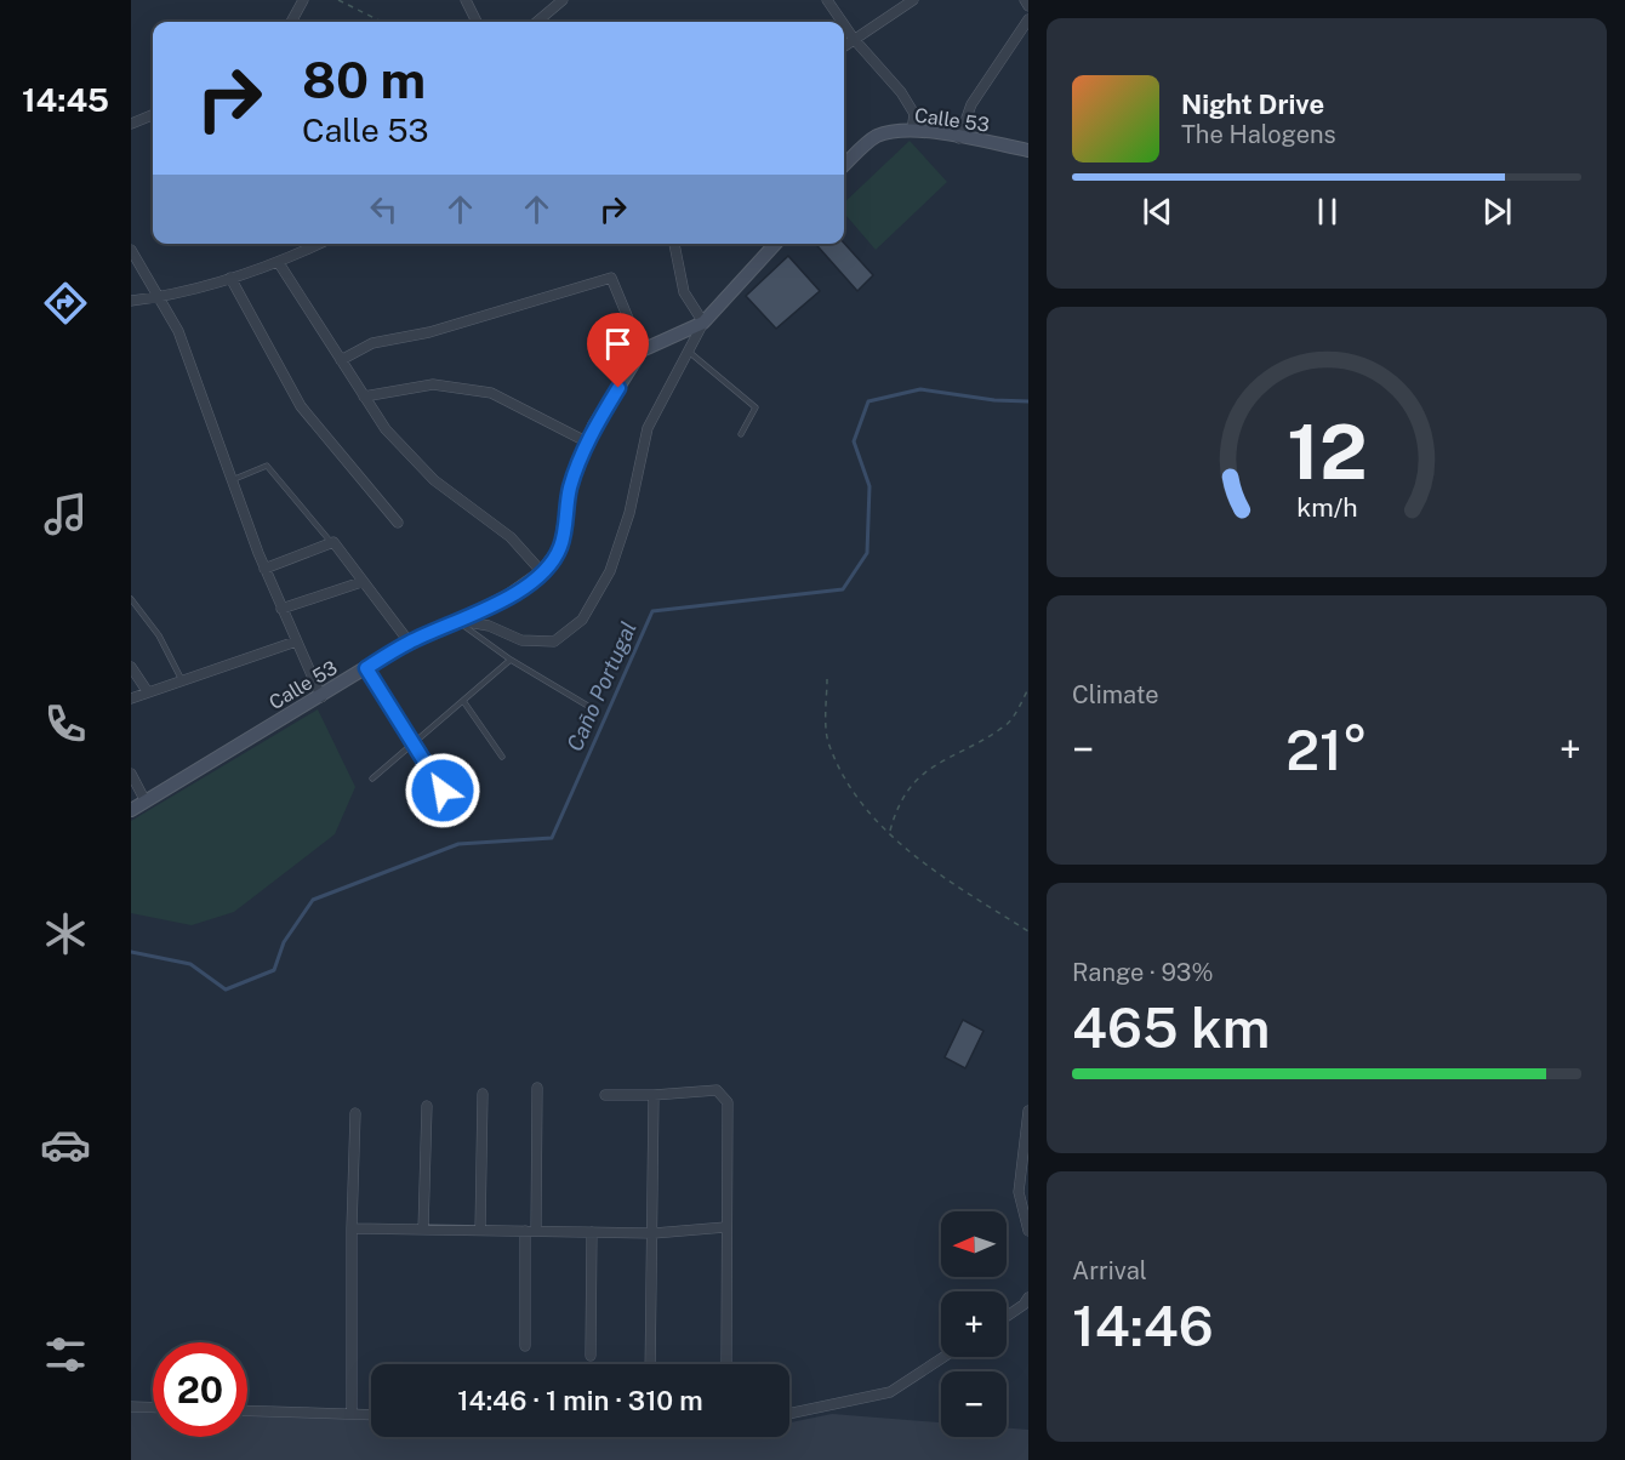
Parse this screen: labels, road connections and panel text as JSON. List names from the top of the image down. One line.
{"streets":{"street":["Calle 53"]},"water":["Caño Portugal"],"north":"left","page":{"tabs":"14:45","turn":["80 m","Calle 53"],"song":["Night Drive","The Halogens"],"tile":["Climate",["Range · 93%","465 km"],["Arrival","14:46"]],"heat":["−","21°","+"],"map_buttons":["+","−"],"limit":"20","trip":"14:46 · 1 min · 310 m","gauge":["12","km/h"]}}
